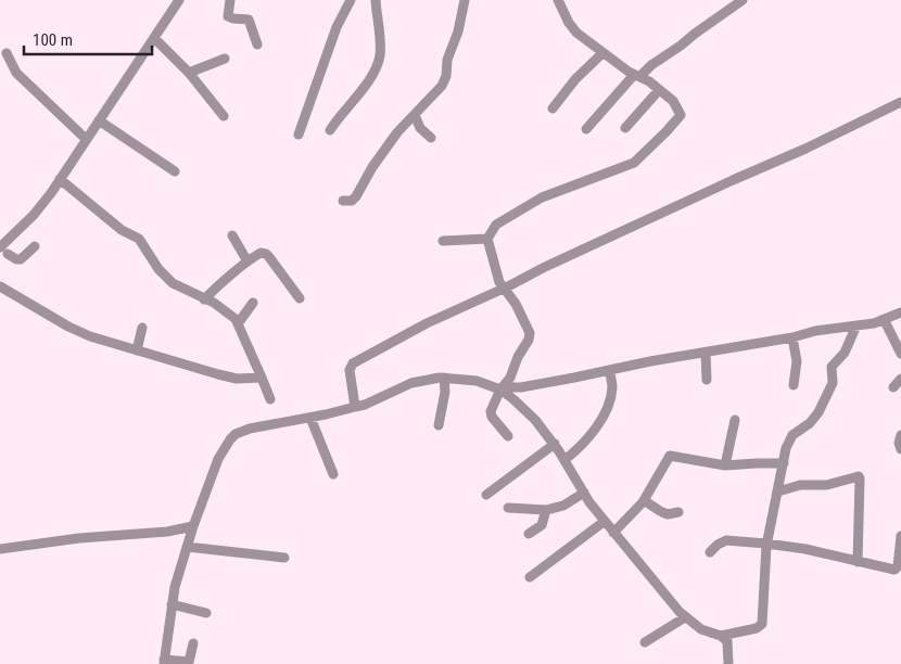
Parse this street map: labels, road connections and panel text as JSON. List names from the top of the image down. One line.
{"scale_bar":"100 m"}
